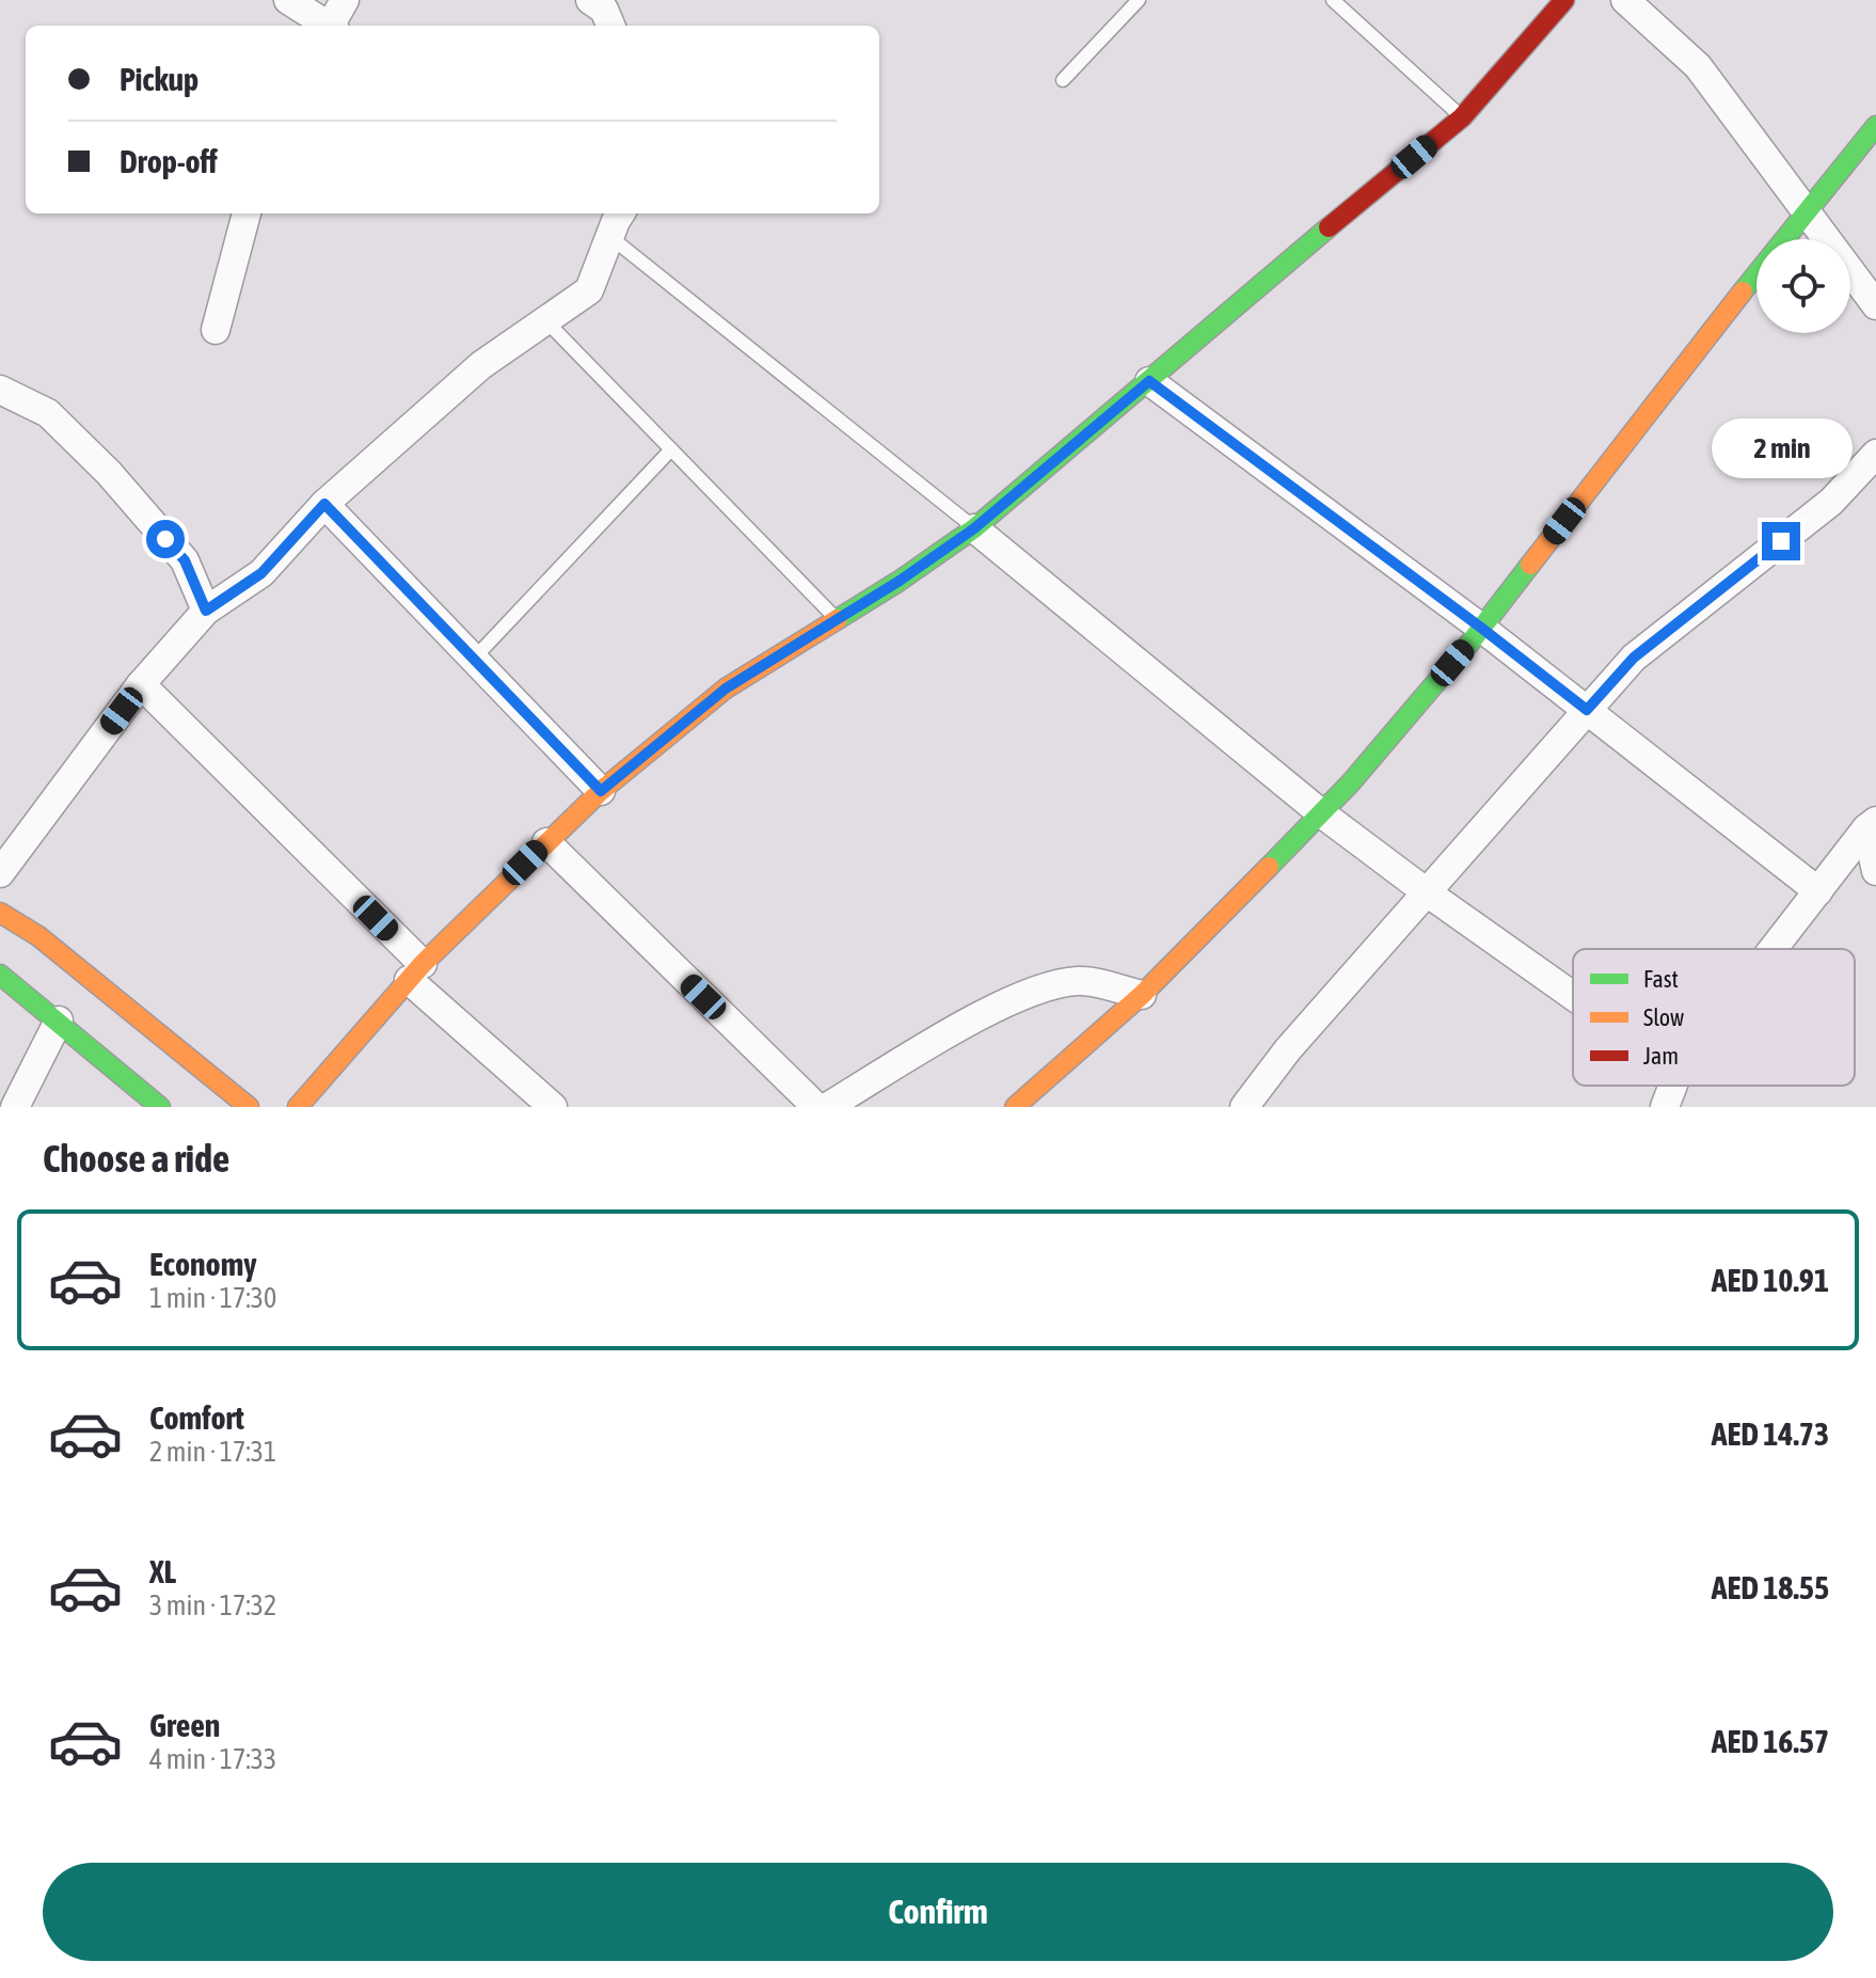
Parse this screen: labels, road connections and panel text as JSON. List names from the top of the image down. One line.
{"legend":["Fast","Slow","Jam"],"page":{"banner":["Pickup","Drop-off"],"bubble":"2 min","heading":"Choose a ride","list":[{"name":"Economy","note":"1 min · 17:30","value":"AED 10.91"},{"name":"Comfort","note":"2 min · 17:31","value":"AED 14.73"},{"name":"XL","note":"3 min · 17:32","value":"AED 18.55"},{"name":"Green","note":"4 min · 17:33","value":"AED 16.57"}],"buttons":"Confirm"}}
